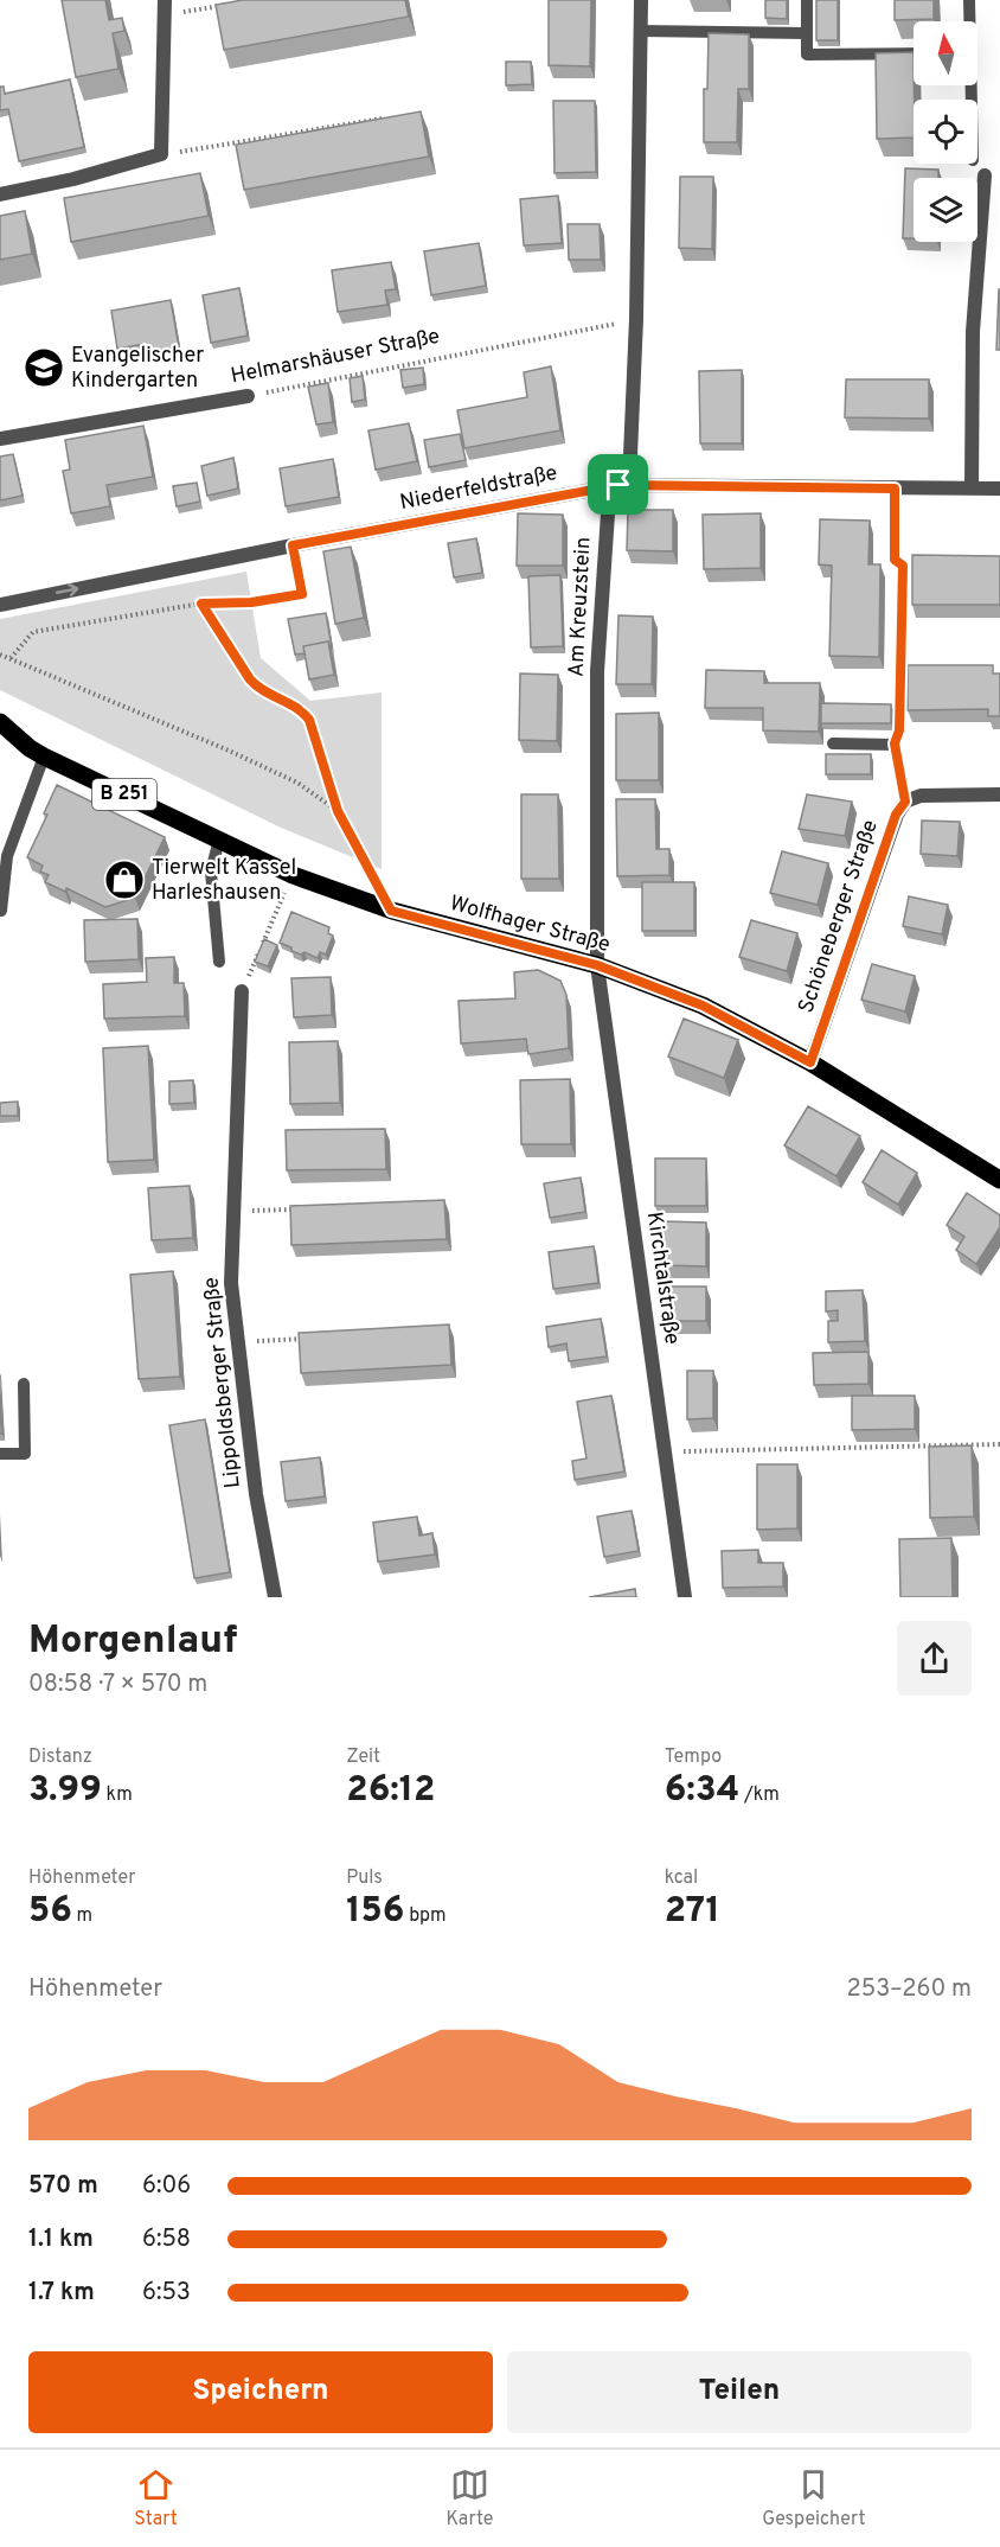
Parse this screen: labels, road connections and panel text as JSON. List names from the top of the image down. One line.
{"streets":{"main road":["B 251","Wolfhager Straße"],"street":["Helmarshäuser Straße","Niederfeldstraße","Am Kreuzstein","Schöneberger Straße","Kirchtalstraße","Lippoldsberger Straße"]},"crossings":[["Helmarshäuser Straße","Am Kreuzstein"],["Niederfeldstraße","Am Kreuzstein"],["Am Kreuzstein","Wolfhager Straße"],["Am Kreuzstein","Kirchtalstraße"],["Schöneberger Straße","Wolfhager Straße"],["Wolfhager Straße","Kirchtalstraße"]],"places":{"school or university":["Evangelischer Kindergarten"],"shop":["Tierwelt Kassel Harleshausen"]},"north":"top","page":{"heading":["Morgenlauf","08:58 · 7 × 570 m"],"stats":[["Distanz","3.99 km"],["Zeit","26:12"],["Tempo","6:34 /km"],["Höhenmeter","56 m"],["Puls","156 bpm"],["kcal","271"]],"chart":["Höhenmeter","253–260 m"],"list":[{"name":"570 m","note":"6:06"},{"name":"1.1 km","note":"6:58"},{"name":"1.7 km","note":"6:53"}],"buttons":["Speichern","Teilen"],"tabs":["Start","Karte","Gespeichert"]}}
